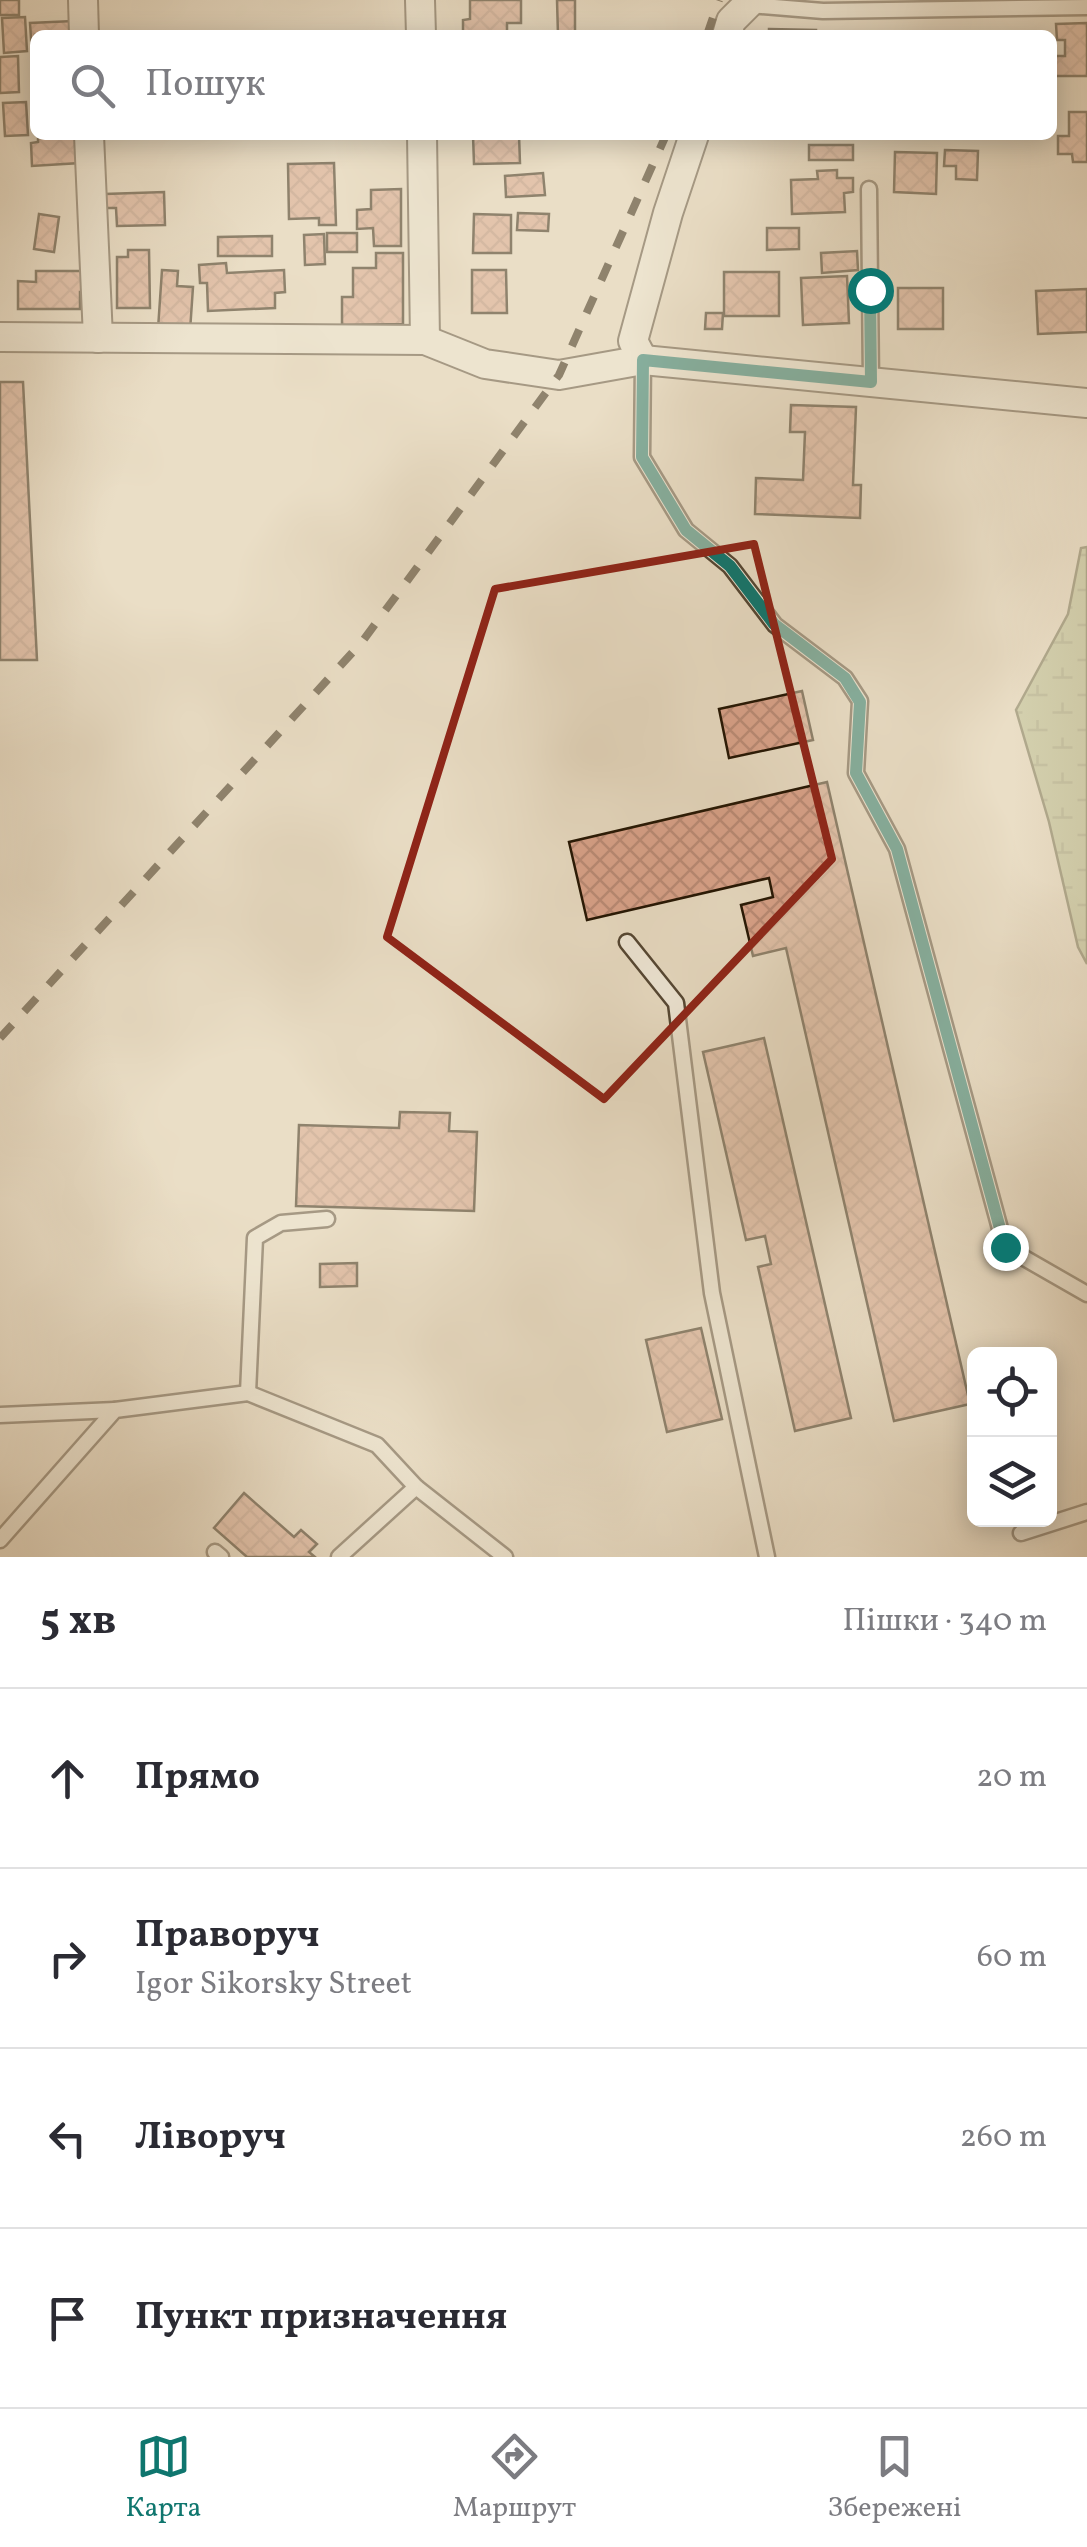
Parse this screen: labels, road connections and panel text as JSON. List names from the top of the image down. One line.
{"page":{"search":"Пошук","heading":["5 хв","Пішки · 340 m"],"list":[["Прямо","20 m"],["Праворуч","Igor Sikorsky Street","60 m"],["Ліворуч","260 m"],"Пункт призначення"],"nav":["Карта","Маршрут","Збережені"]}}
